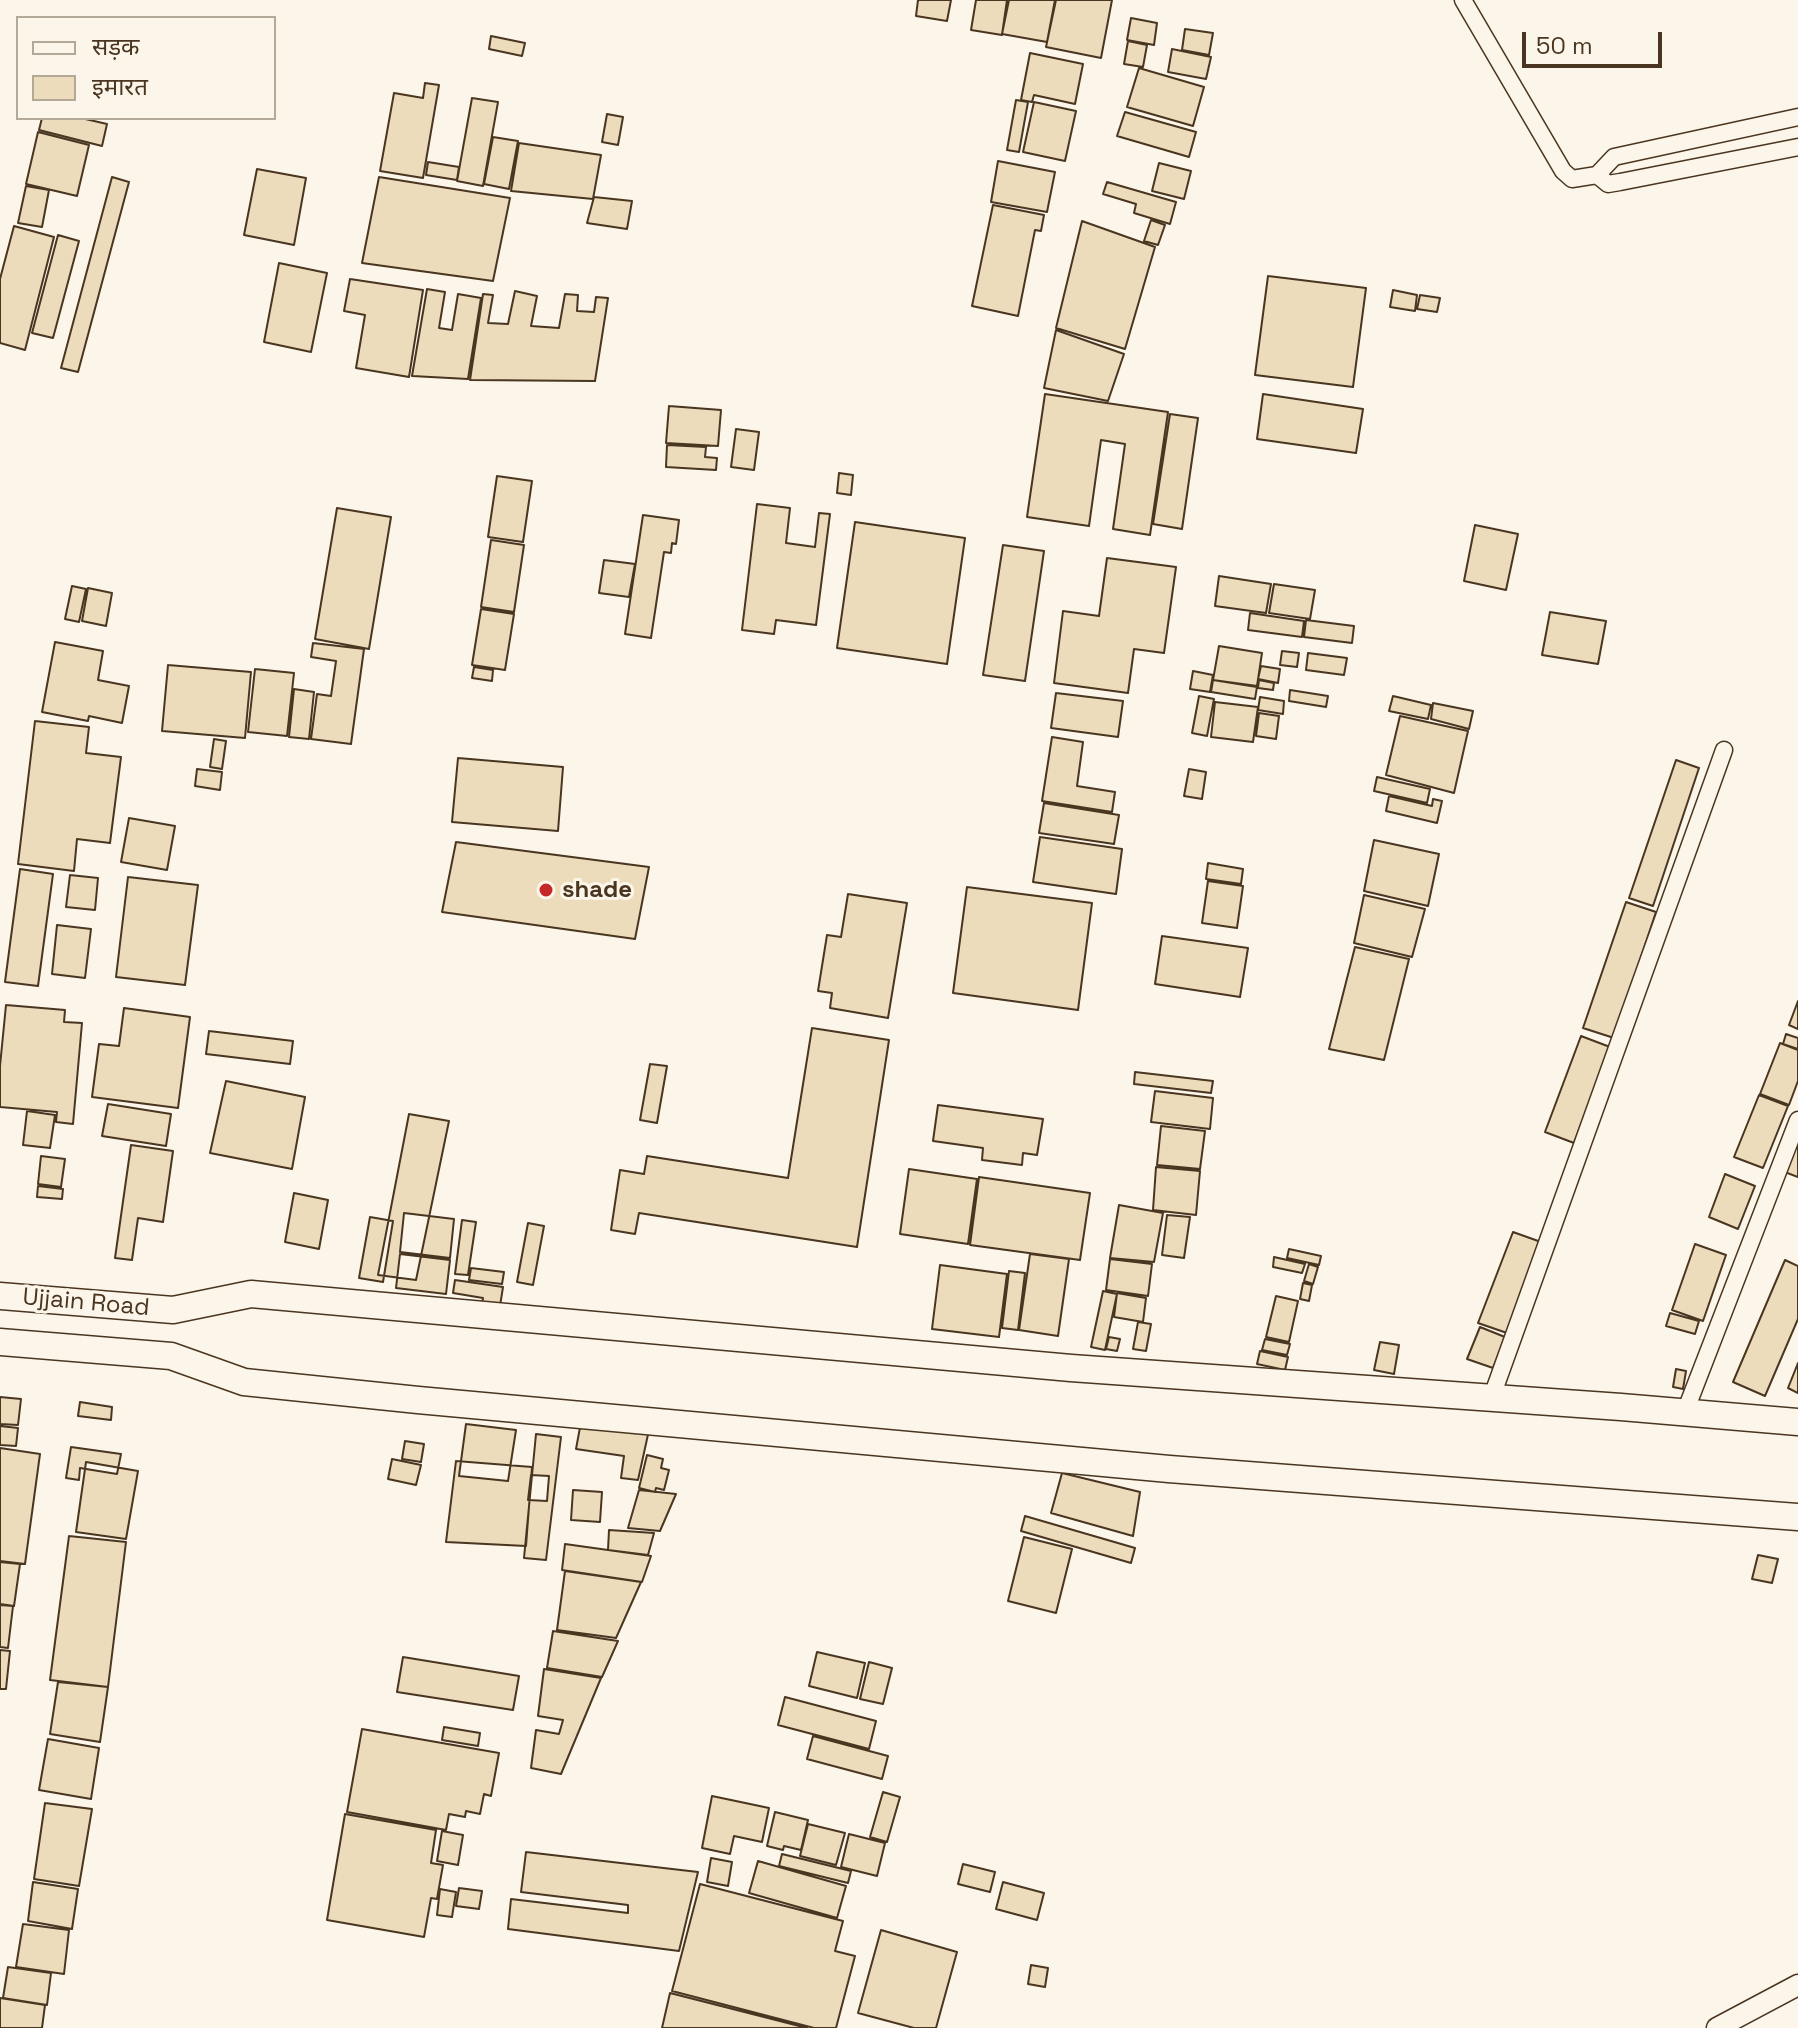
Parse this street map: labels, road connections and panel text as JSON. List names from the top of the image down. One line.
{"streets":{"main road":["Ujjain Road"]},"places":["shade"],"legend":["सड़क","इमारत"],"scale_bar":"50 m"}
